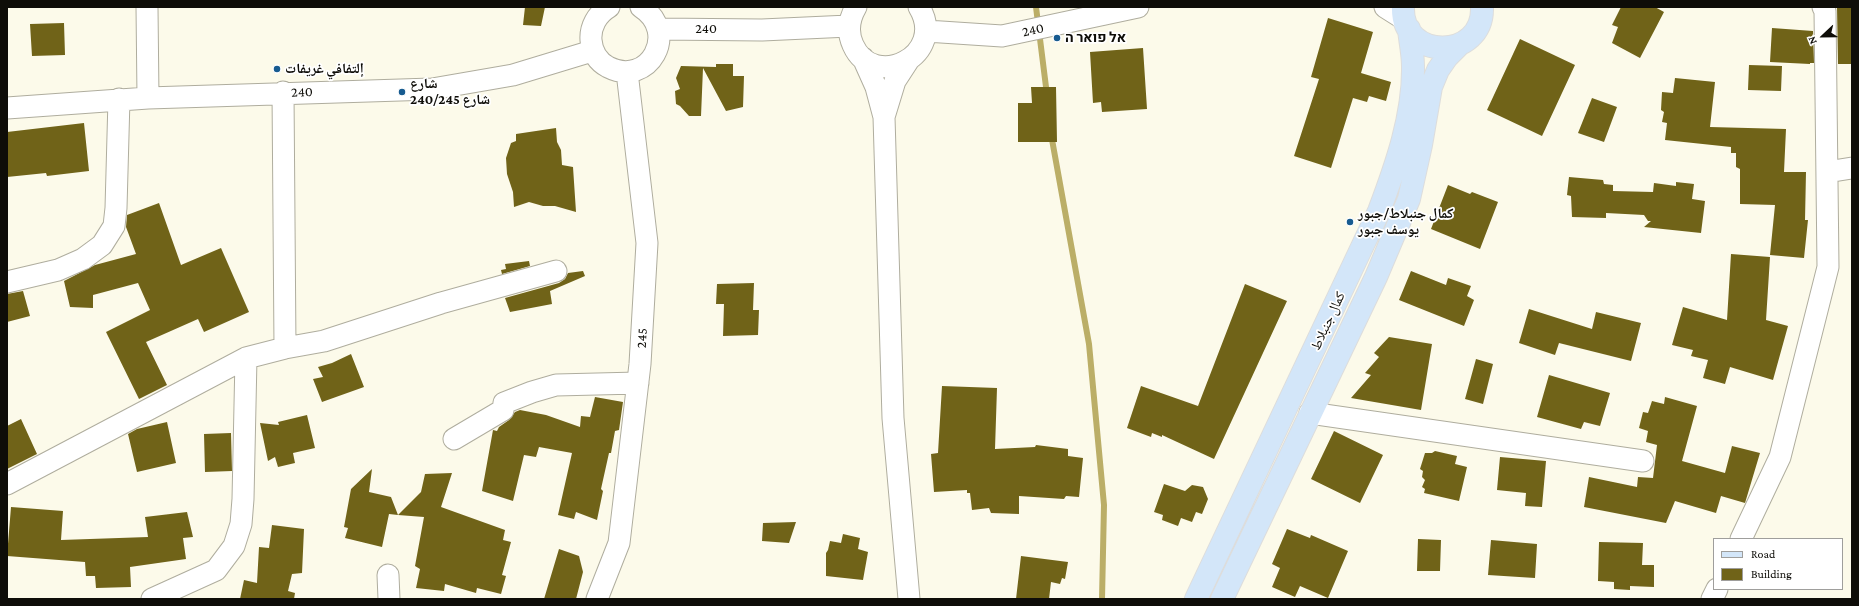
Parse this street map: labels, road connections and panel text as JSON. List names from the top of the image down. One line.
{"streets":{"main road":["كمال جنبلاط"],"street":["240","245"]},"places":["אל פואר ה","إلتفافي غريفات","شارع 240/شارع 245","كمال جنبلاط/جبور يوسف جبور"],"legend":["Road","Building"],"north":"left"}
